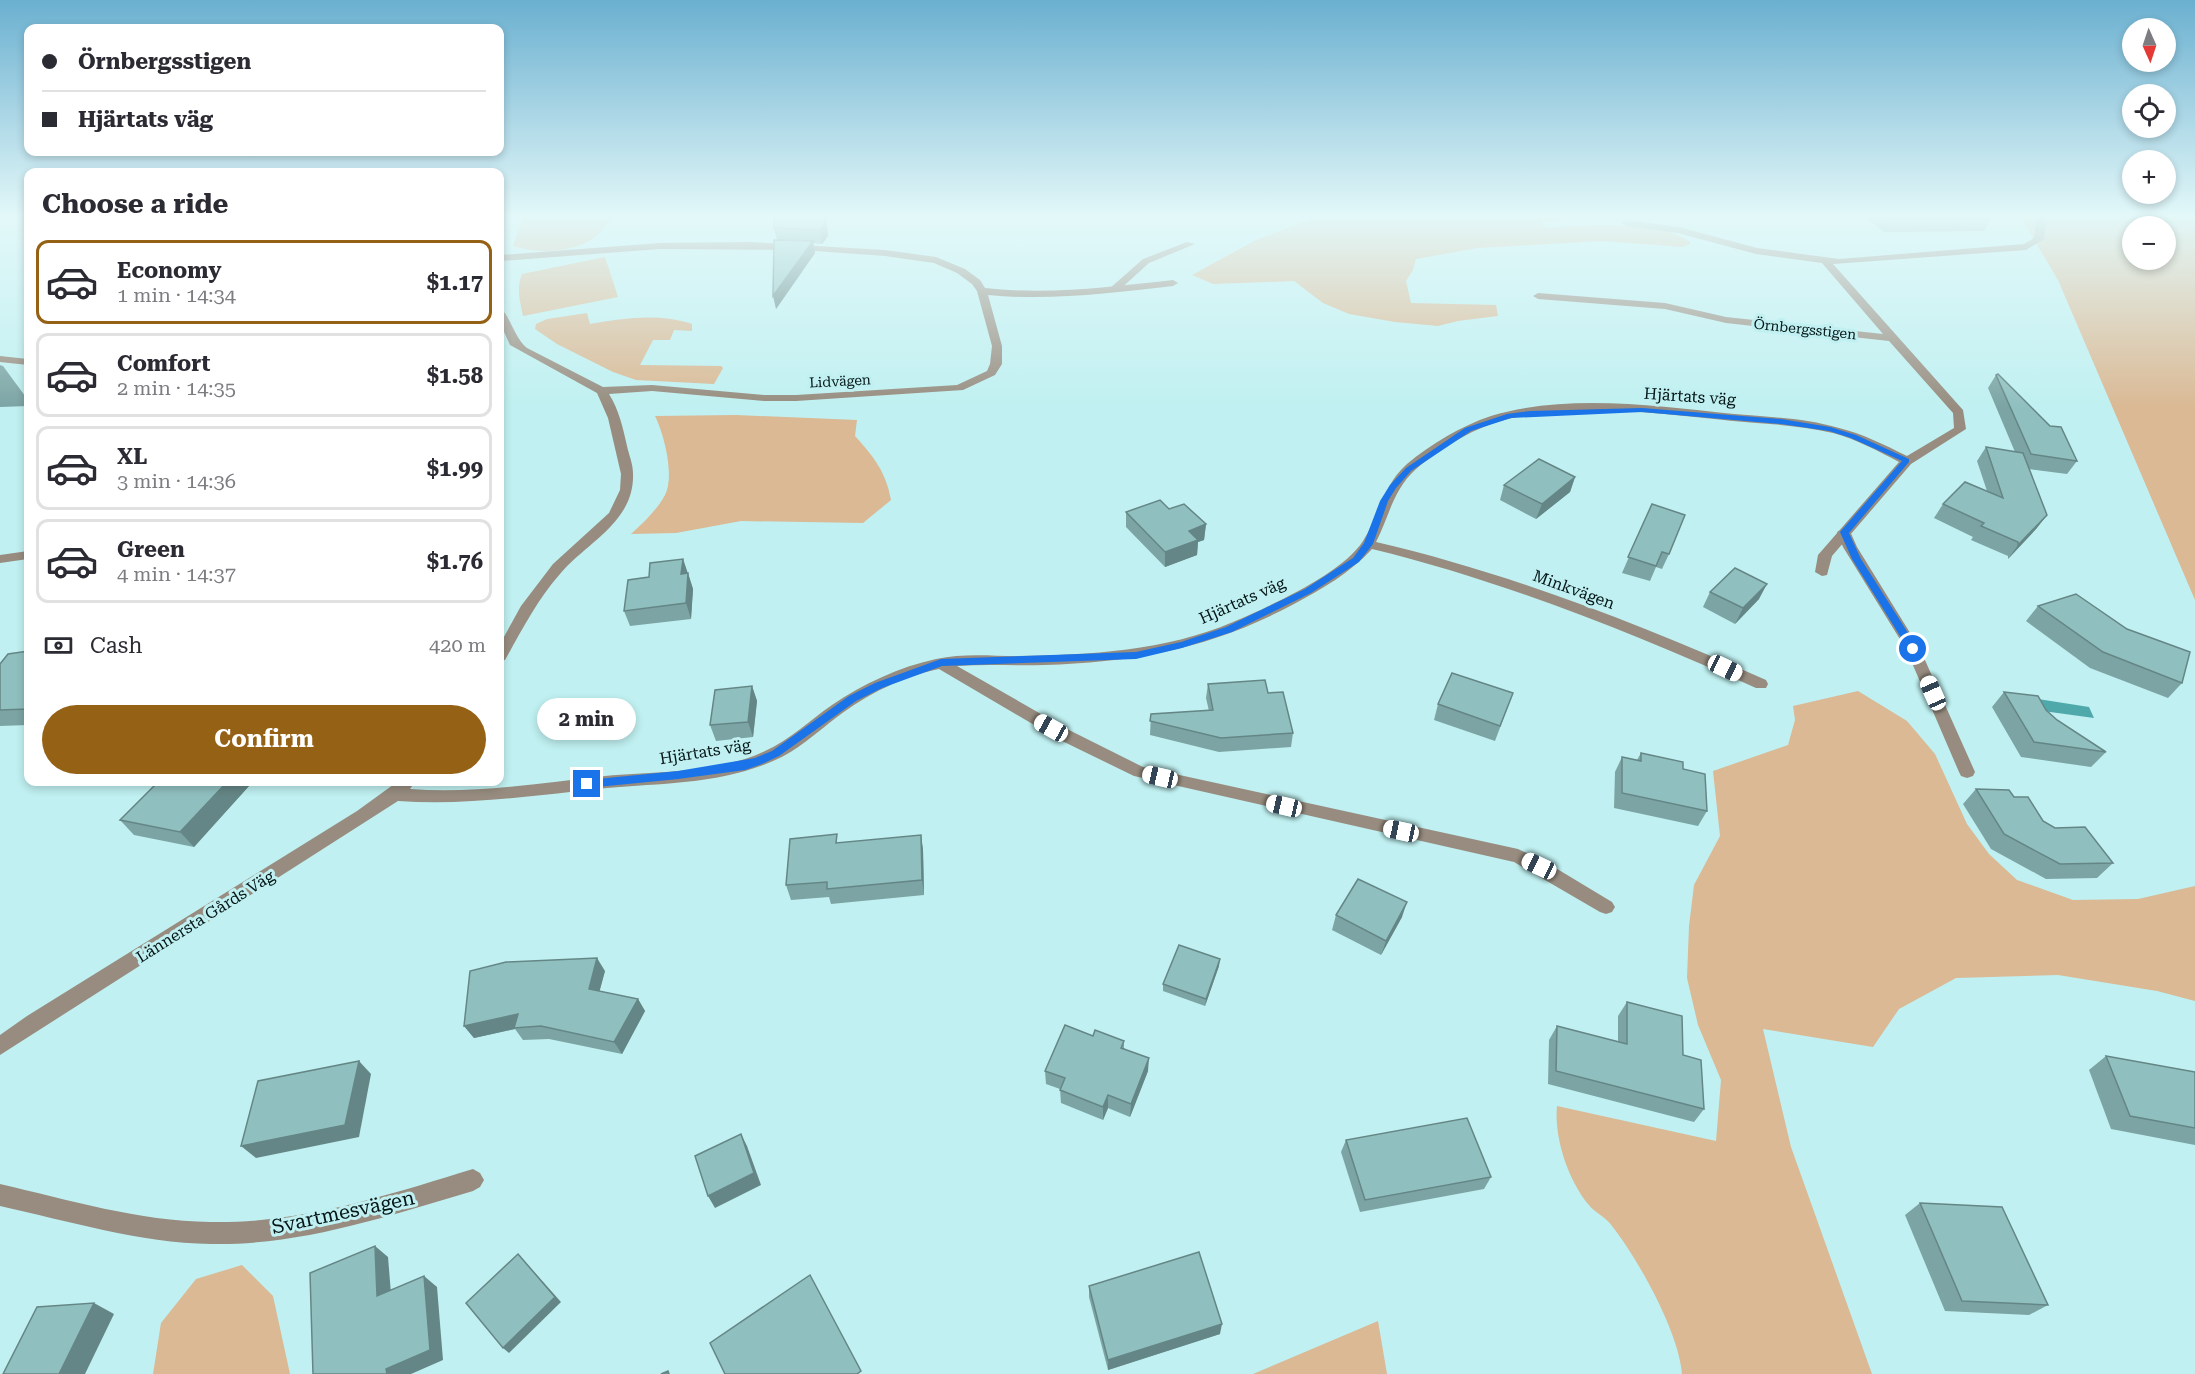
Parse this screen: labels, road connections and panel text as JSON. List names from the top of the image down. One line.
{"streets":{"street":["Örnbergsstigen","Lidvägen","Hjärtats väg","Minkvägen","Lännersta Gårds Väg","Svartmesvägen"]},"crossings":[["Örnbergsstigen","Hjärtats väg"],["Hjärtats väg","Minkvägen"],["Hjärtats väg","Lännersta Gårds Väg"]],"north":"bottom","page":{"map_buttons":["+","−"],"banner":["Örnbergsstigen","Hjärtats väg"],"heading":"Choose a ride","list":[{"name":"Economy","note":"1 min · 14:34","value":"$1.17"},{"name":"Comfort","note":"2 min · 14:35","value":"$1.58"},{"name":"XL","note":"3 min · 14:36","value":"$1.99"},{"name":"Green","note":"4 min · 14:37","value":"$1.76"}],"pay":["Cash","420 m"],"buttons":"Confirm","bubble":"2 min"}}
